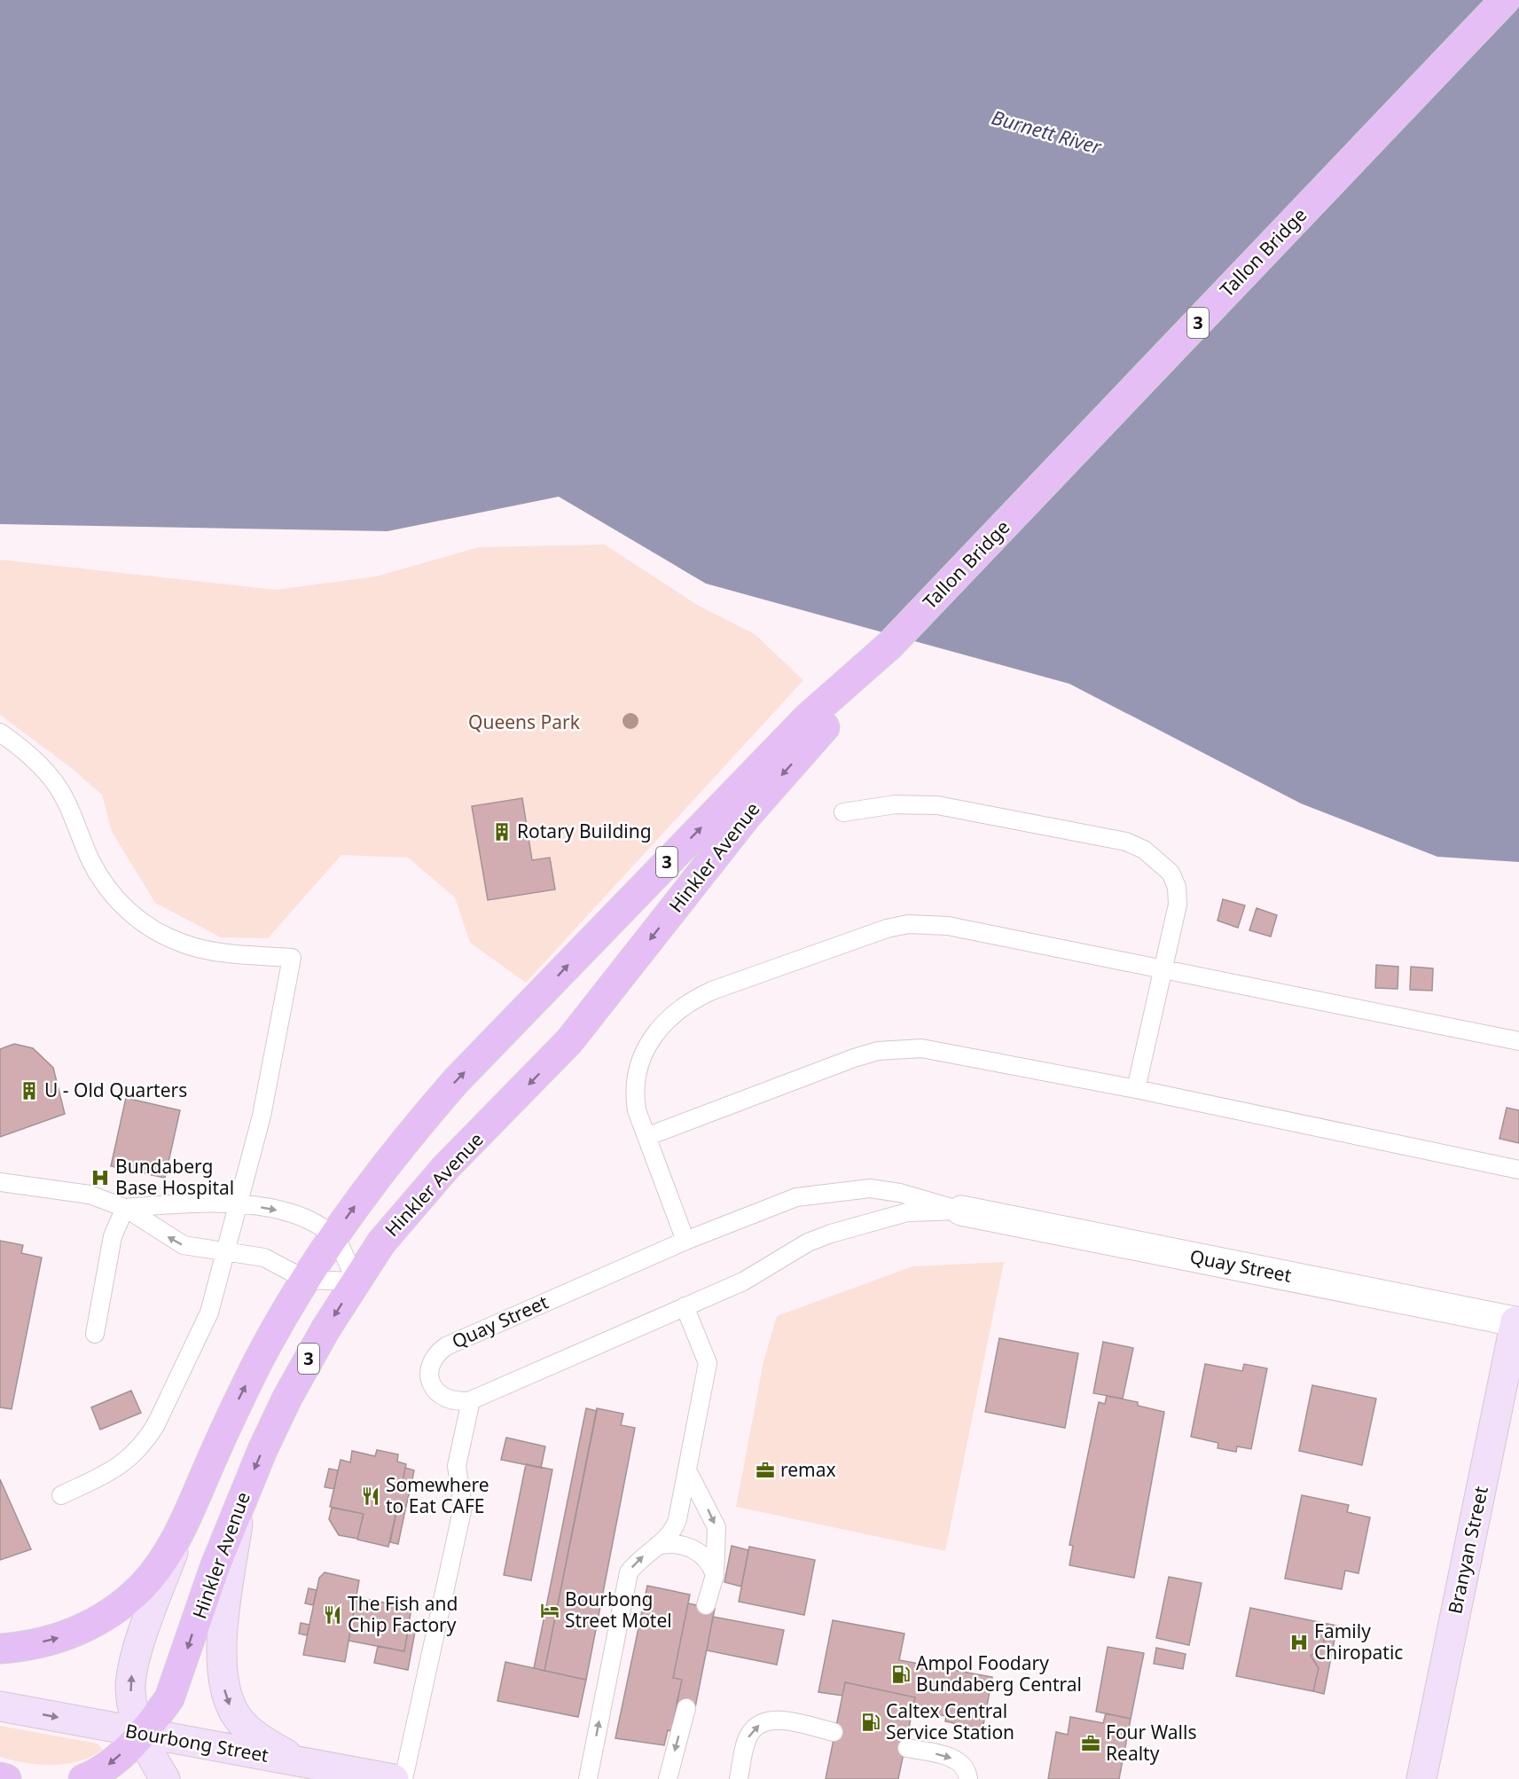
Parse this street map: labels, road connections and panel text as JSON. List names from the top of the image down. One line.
{"streets":{"main road":["Tallon Bridge","3","Hinkler Avenue","Branyan Street","Bourbong Street"],"street":["Quay Street"]},"crossings":[["Tallon Bridge","Hinkler Avenue"],["3","Hinkler Avenue"],["3","Bourbong Street"],["Hinkler Avenue","Bourbong Street"],["Quay Street","Branyan Street"]],"one_way":["Bourbong Street"],"water":["Burnett River"],"parks":["Queens Park"],"places":{"building":["Rotary Building","U - Old Quarters"],"hospital":["Bundaberg Base Hospital","Family Chiropatic"],"office":["remax","Four Walls Realty"],"restaurant":["Somewhere to Eat CAFE","The Fish and Chip Factory"],"hotel":["Bourbong Street Motel"],"fuel station":["Ampol Foodary Bundaberg Central","Caltex Central Service Station"]}}
